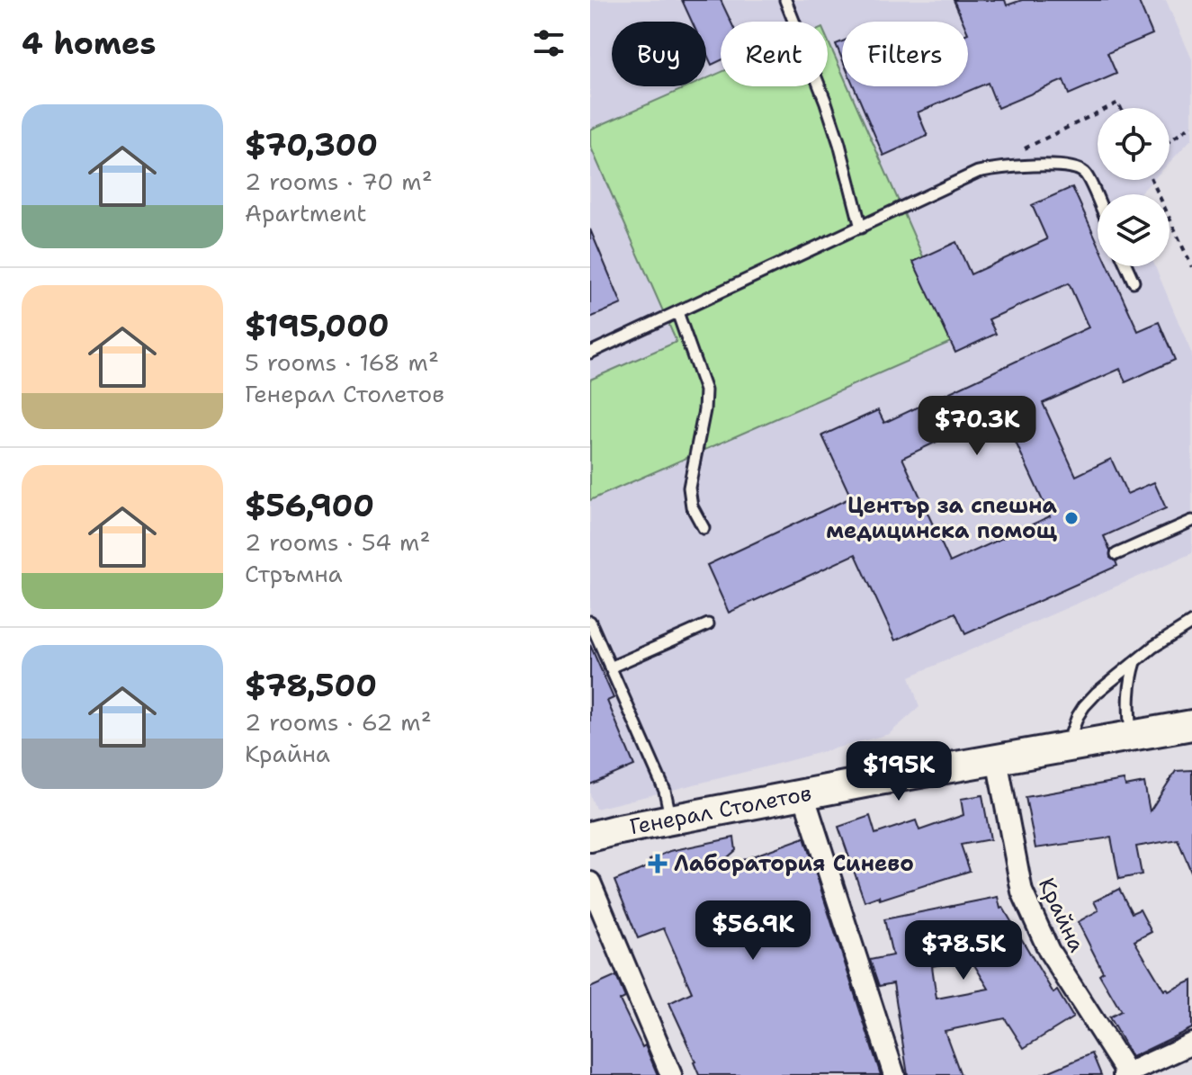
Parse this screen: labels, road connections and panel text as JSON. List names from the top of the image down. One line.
{"streets":{"main road":["Генерал Столетов"],"street":["Крайна"]},"crossings":[["Генерал Столетов","Крайна"]],"places":{"other":["Център за спешна медицинска помощ"],"health":["Лаборатория Синево"]},"page":{"heading":"4 homes","chip":["Buy","Rent","Filters"],"list":[{"name":"$70,300","note":"2 rooms · 70 m² · Apartment"},{"name":"$195,000","note":"5 rooms · 168 m² · Генерал Столетов"},{"name":"$56,900","note":"2 rooms · 54 m² · Стръмна"},{"name":"$78,500","note":"2 rooms · 62 m² · Крайна"}],"price":["$70.3K","$195K","$56.9K","$78.5K"]}}
